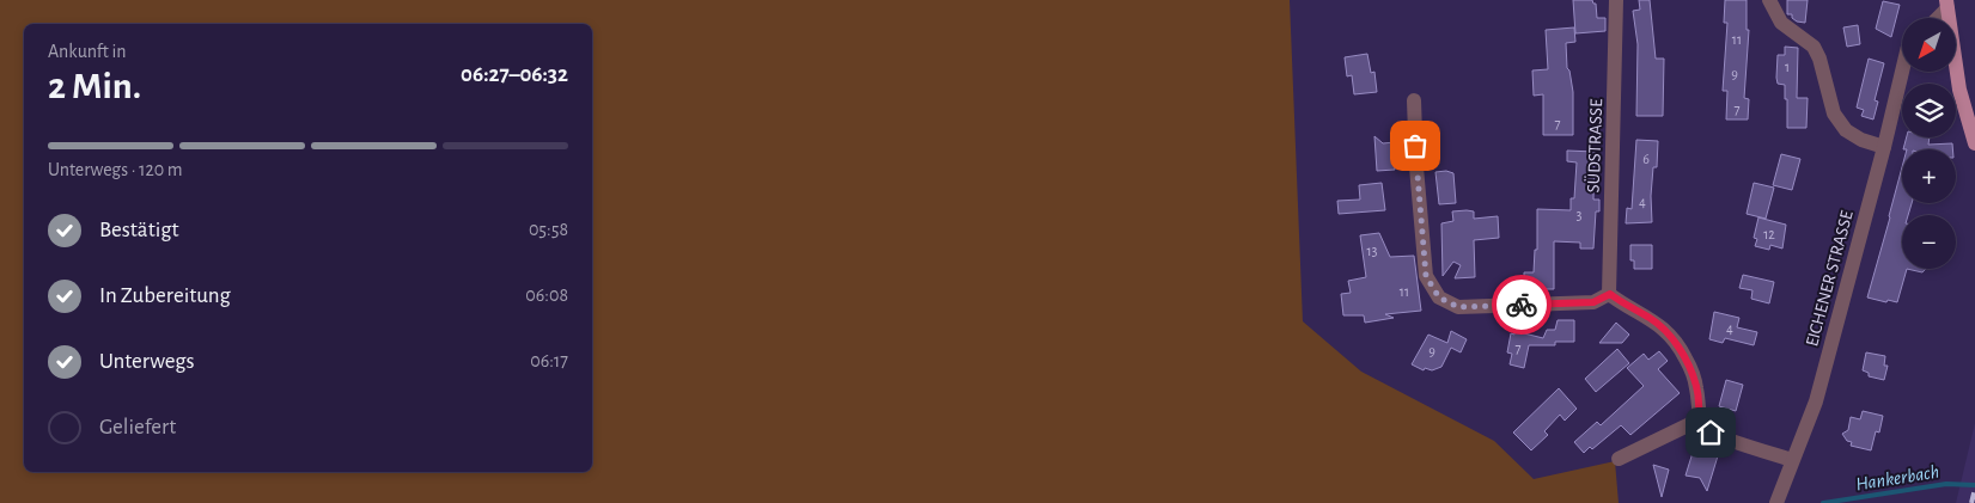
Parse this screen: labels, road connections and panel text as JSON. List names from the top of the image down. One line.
{"streets":{"street":["SÜDSTRASSE","EICHENER STRASSE"]},"water":["Hankerbach"],"house_numbers":["11","1","9","7","7","6","4","3","12","13","11","4","7","9"],"north":"bottom left","page":{"map_buttons":["+","−"],"heading":["2 Min.","Ankunft in","06:27–06:32"],"bar":"Unterwegs · 120 m","list":[["Bestätigt","05:58"],["In Zubereitung","06:08"],["Unterwegs","06:17"],"Geliefert"]}}
